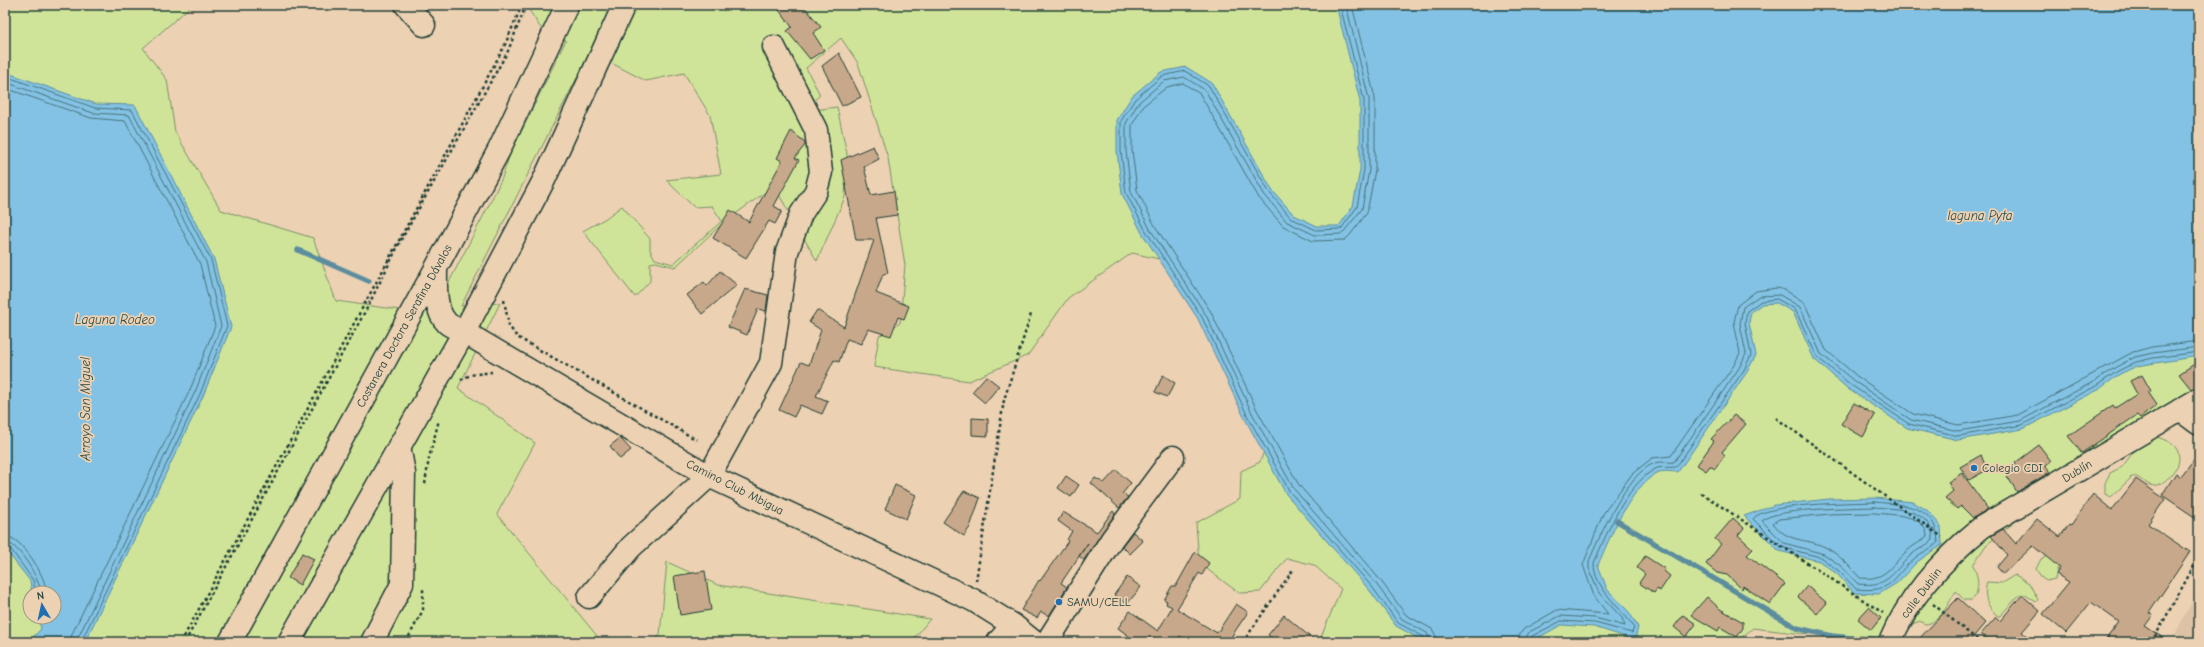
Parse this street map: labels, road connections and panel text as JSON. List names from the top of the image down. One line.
{"streets":{"main road":["Costanera Doctora Serafina Dávalos","Dublín","Camino Club Mbigua","calle Dublin"]},"crossings":[["Costanera Doctora Serafina Dávalos","Camino Club Mbigua"],["Dublín","calle Dublin"]],"water":["laguna Pyta","Laguna Rodeo","Arroyo San Miguel"],"places":["Colegio CDI","SAMU/CELL"],"north":"top"}
